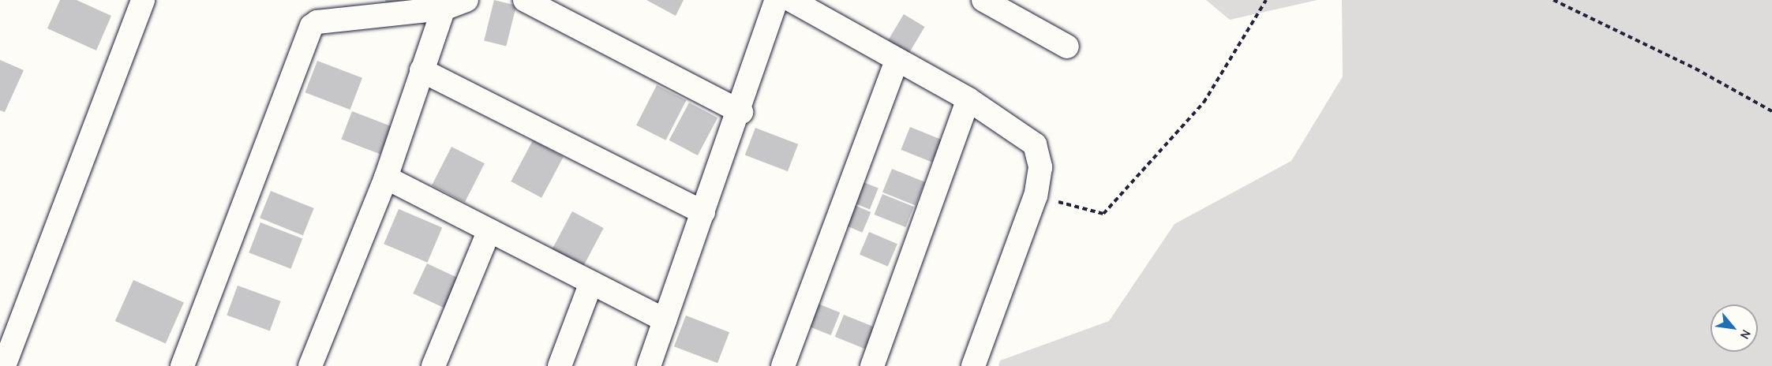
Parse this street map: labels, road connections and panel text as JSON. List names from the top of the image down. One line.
{"north":"bottom right"}
